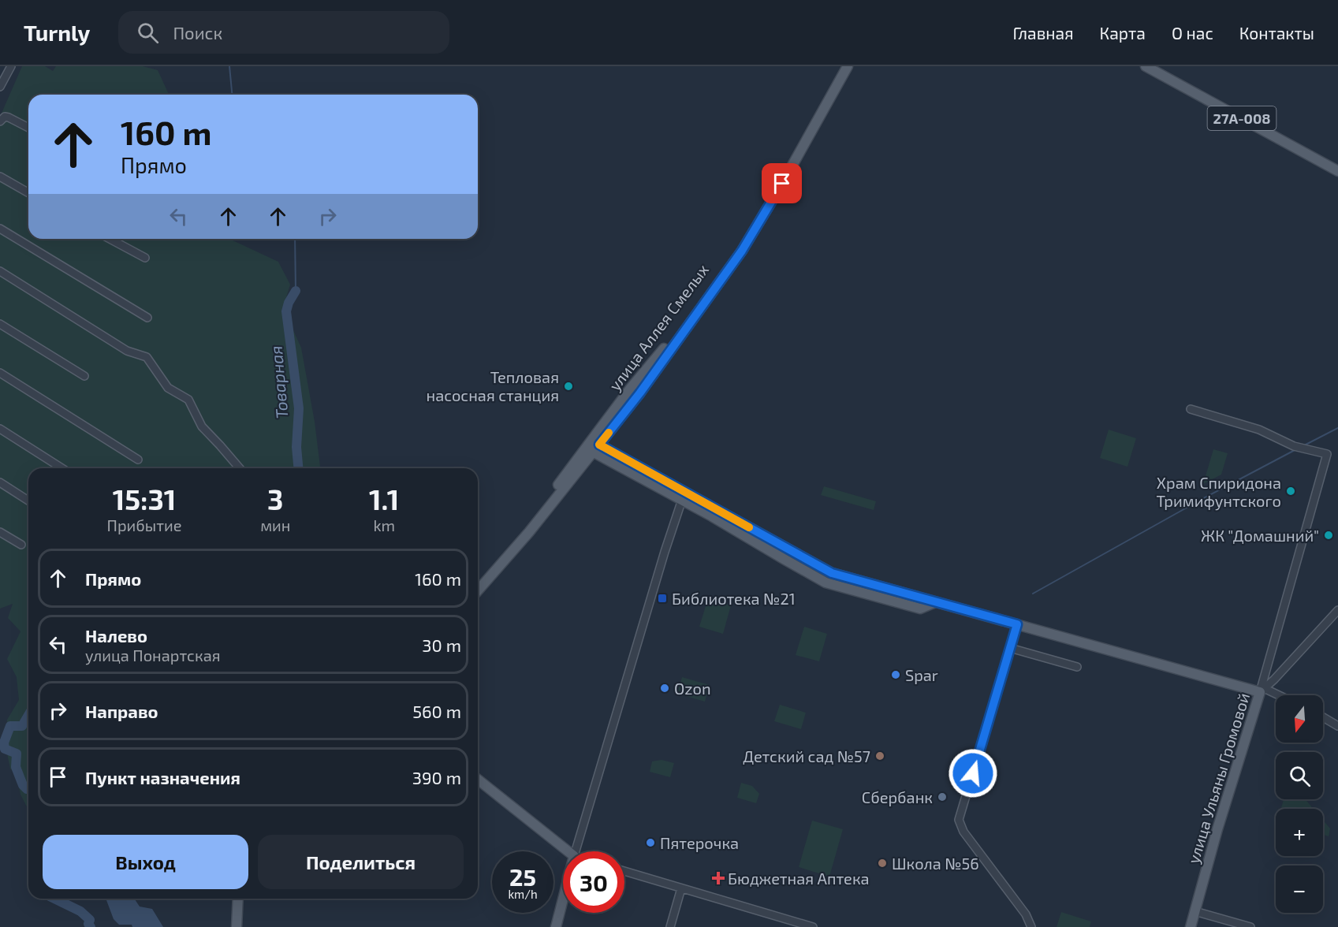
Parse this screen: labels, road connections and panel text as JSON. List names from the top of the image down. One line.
{"streets":{"main road":["27А-008","улица Аллея Смелых","улица Ульяны Громовой"]},"water":["Товарная"],"places":{"other":["Тепловая насосная станция","Храм Спиридона Тримифунтского","ЖК \"Домашний\"","Spar","Ozon","Детский сад №57","Сбербанк","Пятерочка","Школа №56"],"transit":["Библиотека №21"],"health":["Бюджетная Аптека"]},"north":"bottom","page":{"header":"Turnly","search":"Поиск","nav":["Главная","Карта","О нас","Контакты"],"turn":["160 m","Прямо"],"eta":["15:31","Прибытие","3","мин","1.1","km"],"list":[{"name":"Прямо","value":"160 m"},{"name":"Налево","note":"улица Понартская","value":"30 m"},{"name":"Направо","value":"560 m"},{"name":"Пункт назначения","value":"390 m"}],"map_buttons":["+","−"],"buttons":["Выход","Поделиться"],"speed":"25 km/h","limit":"30"}}
